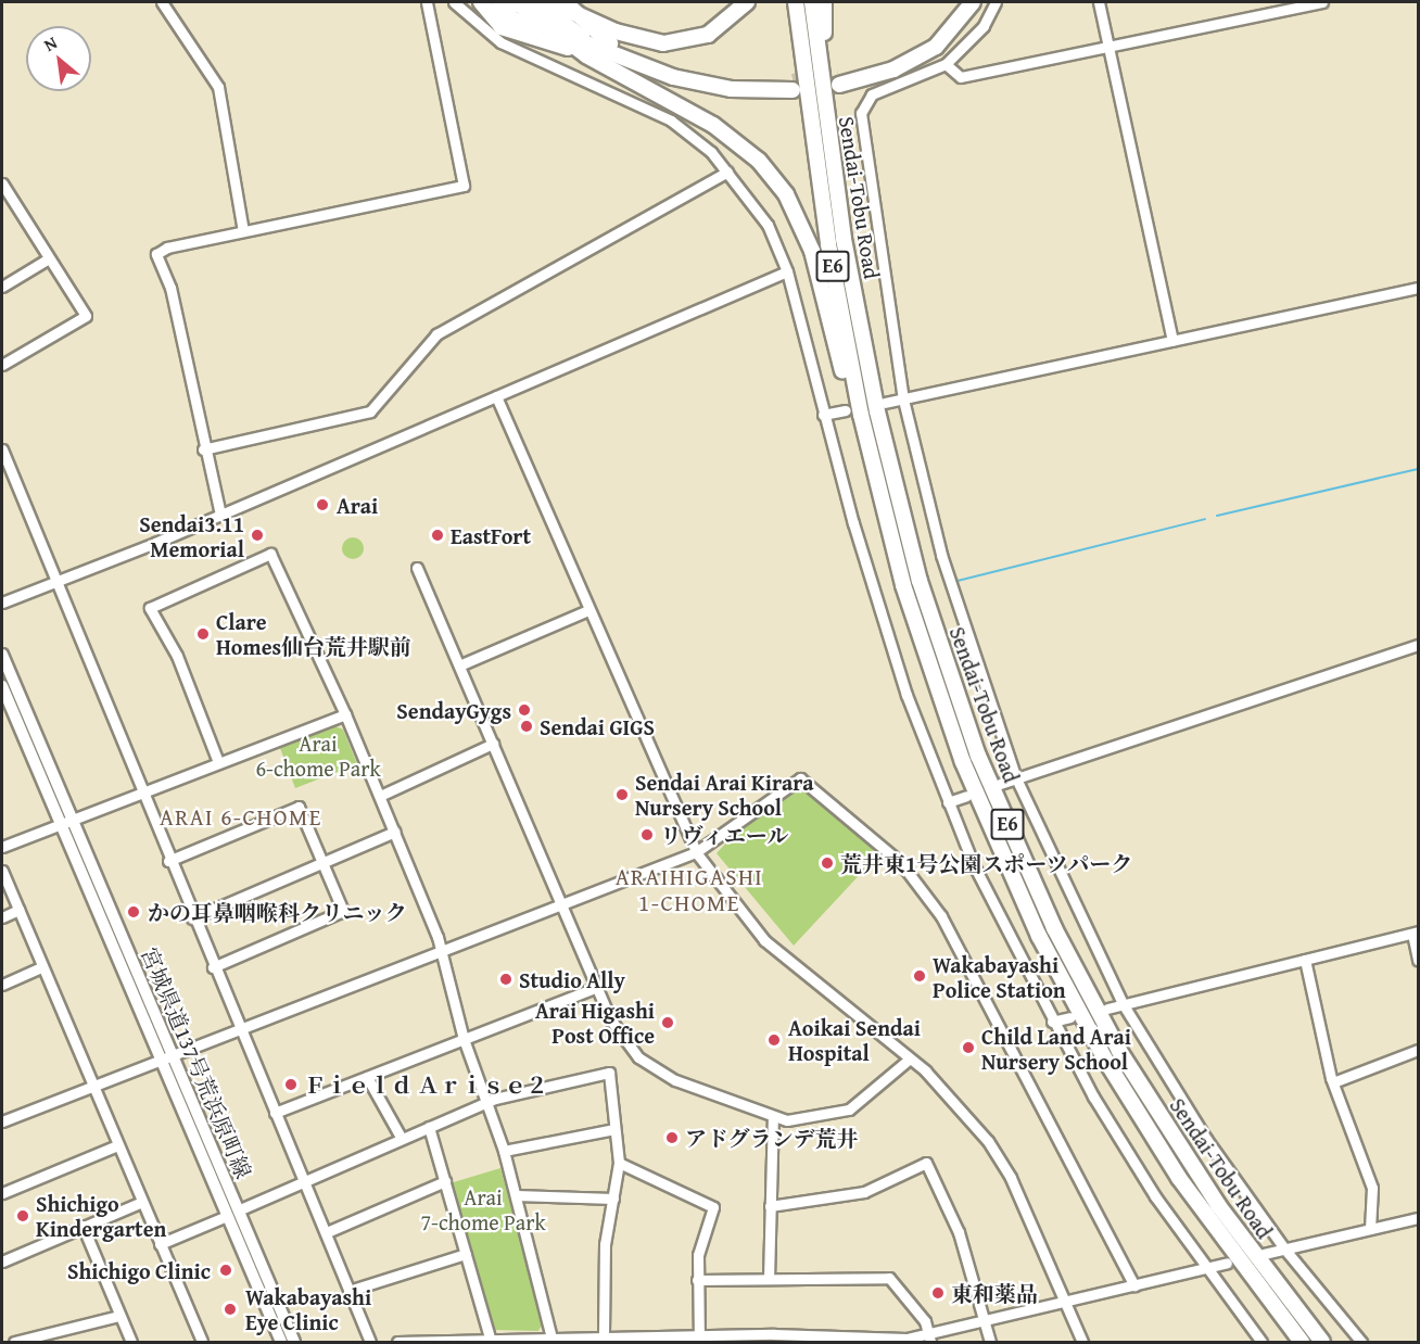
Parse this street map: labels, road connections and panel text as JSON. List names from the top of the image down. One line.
{"streets":{"highway":["Sendai-Tobu Road","E6"],"main road":["宮城県道137号荒浜原町線"]},"districts":["ARAI 6-CHOME","ARAIHIGASHI 1-CHOME"],"parks":["Arai 6-chome Park","Arai 7-chome Park"],"places":["Arai","Sendai3.11 Memorial","EastFort","Clare Homes仙台荒井駅前","SendayGygs","Sendai GIGS","Sendai Arai Kirara Nursery School","リヴィエール","荒井東1号公園スポーツパーク","かの耳鼻咽喉科クリニック","Wakabayashi Police Station","Studio Ally","Arai Higashi Post Office","Aoikai Sendai Hospital","Child Land Arai Nursery School","Ｆｉｅｌｄ Ａｒｉｓｅ２","アドグランデ荒井","Shichigo Kindergarten","Shichigo Clinic","東和薬品","Wakabayashi Eye Clinic"],"north":"top left"}
